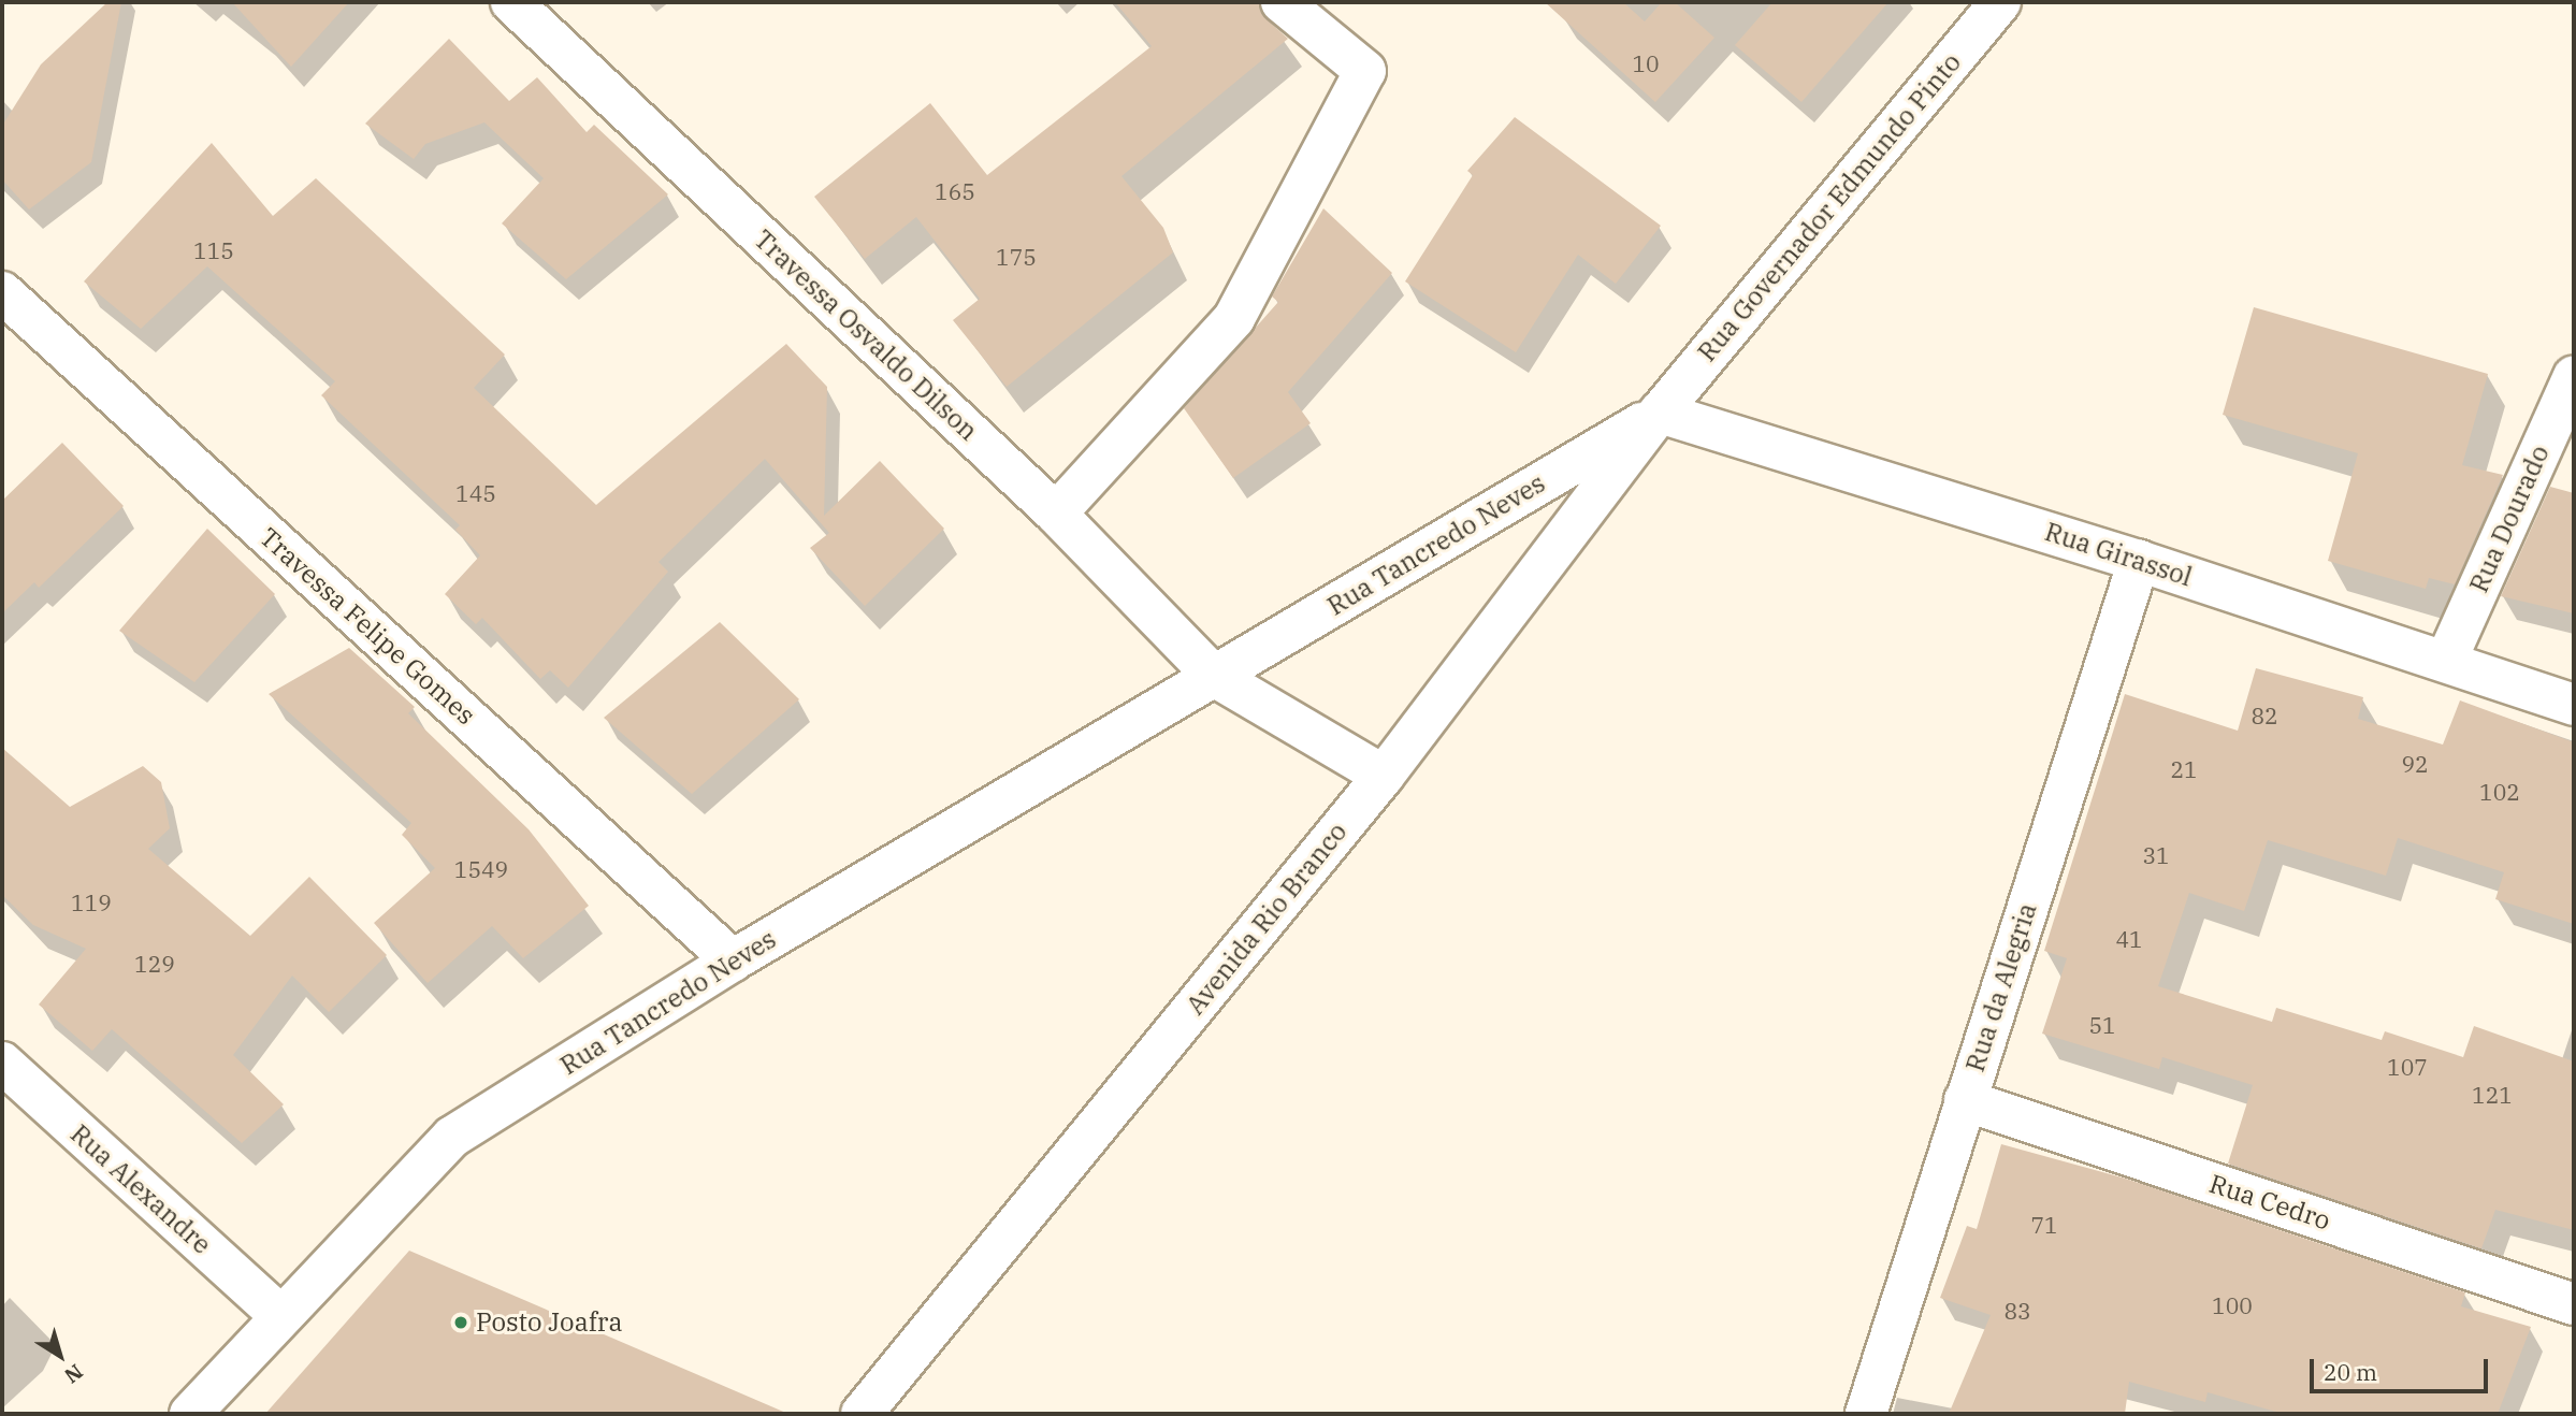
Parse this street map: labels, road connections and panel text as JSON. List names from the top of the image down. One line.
{"streets":{"street":["Rua Governador Edmundo Pinto","Travessa Osvaldo Dilson","Rua Dourado","Rua Tancredo Neves","Rua Girassol","Travessa Felipe Gomes","Avenida Rio Branco","Rua da Alegria","Rua Alexandre","Rua Cedro"]},"crossings":[["Rua Governador Edmundo Pinto","Rua Tancredo Neves"],["Rua Governador Edmundo Pinto","Rua Girassol"],["Rua Governador Edmundo Pinto","Avenida Rio Branco"],["Travessa Osvaldo Dilson","Rua Tancredo Neves"],["Rua Dourado","Rua Girassol"],["Rua Tancredo Neves","Rua Girassol"],["Rua Tancredo Neves","Travessa Felipe Gomes"],["Rua Tancredo Neves","Avenida Rio Branco"],["Rua Tancredo Neves","Rua Alexandre"],["Rua Girassol","Avenida Rio Branco"],["Rua Girassol","Rua da Alegria"],["Rua da Alegria","Rua Cedro"]],"places":["Posto Joafra"],"house_numbers":["10","165","115","175","145","82","92","21","102","31","1549","119","41","129","51","107","121","71","100","83"],"scale_bar":"20 m","north":"bottom right"}
